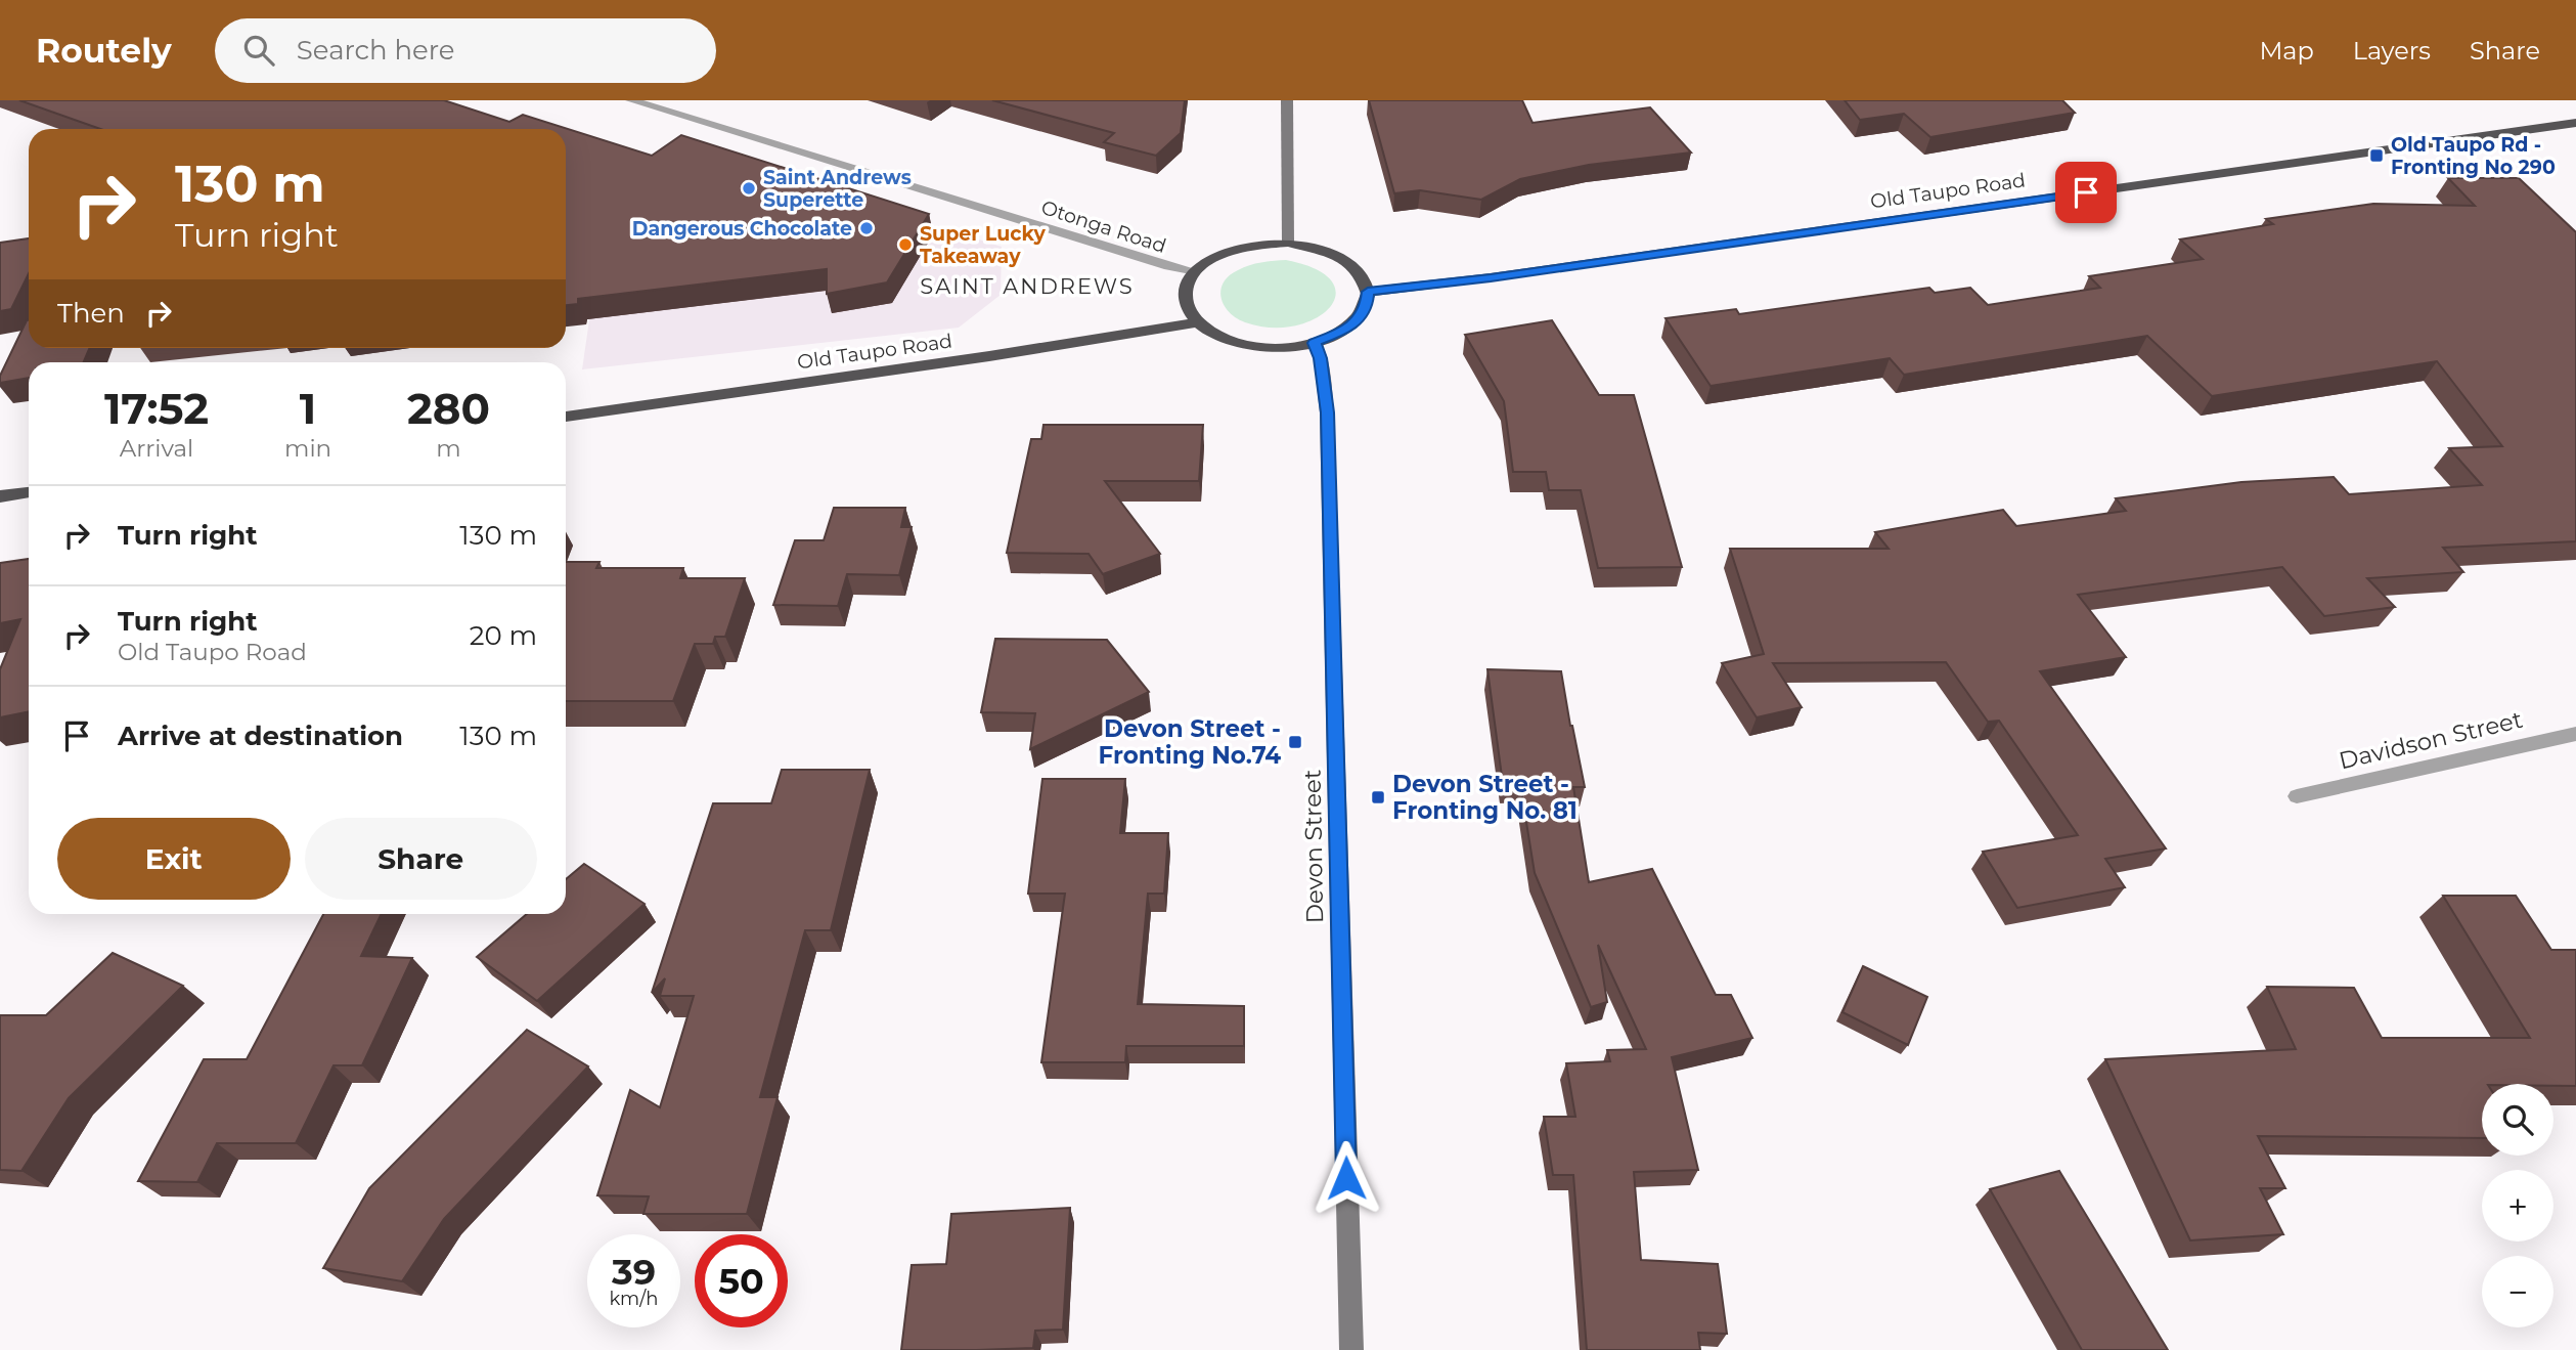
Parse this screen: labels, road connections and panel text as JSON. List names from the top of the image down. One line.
{"streets":{"highway":["Old Taupo Road"],"main road":["Devon Street"],"street":["Otonga Road","Davidson Street"]},"crossings":[["Old Taupo Road","Otonga Road"],["Old Taupo Road","Devon Street"],["Otonga Road","Devon Street"]],"districts":["SAINT ANDREWS"],"places":{"transit":["Old Taupo Rd - Fronting No 290","Devon Street - Fronting No.74","Devon Street - Fronting No. 81"],"other":["Saint Andrews Superette","Dangerous Chocolate","Super Lucky Takeaway"]},"page":{"header":"Routely","search":"Search here","nav":["Map","Layers","Share"],"turn":["130 m","Turn right"],"then":"Then","eta":["17:52","Arrival","1","min","280","m"],"list":[{"name":"Turn right","value":"130 m"},{"name":"Turn right","note":"Old Taupo Road","value":"20 m"},{"name":"Arrive at destination","value":"130 m"}],"buttons":["Exit","Share"],"map_buttons":["+","−"],"speed":"39 km/h","limit":"50"}}
